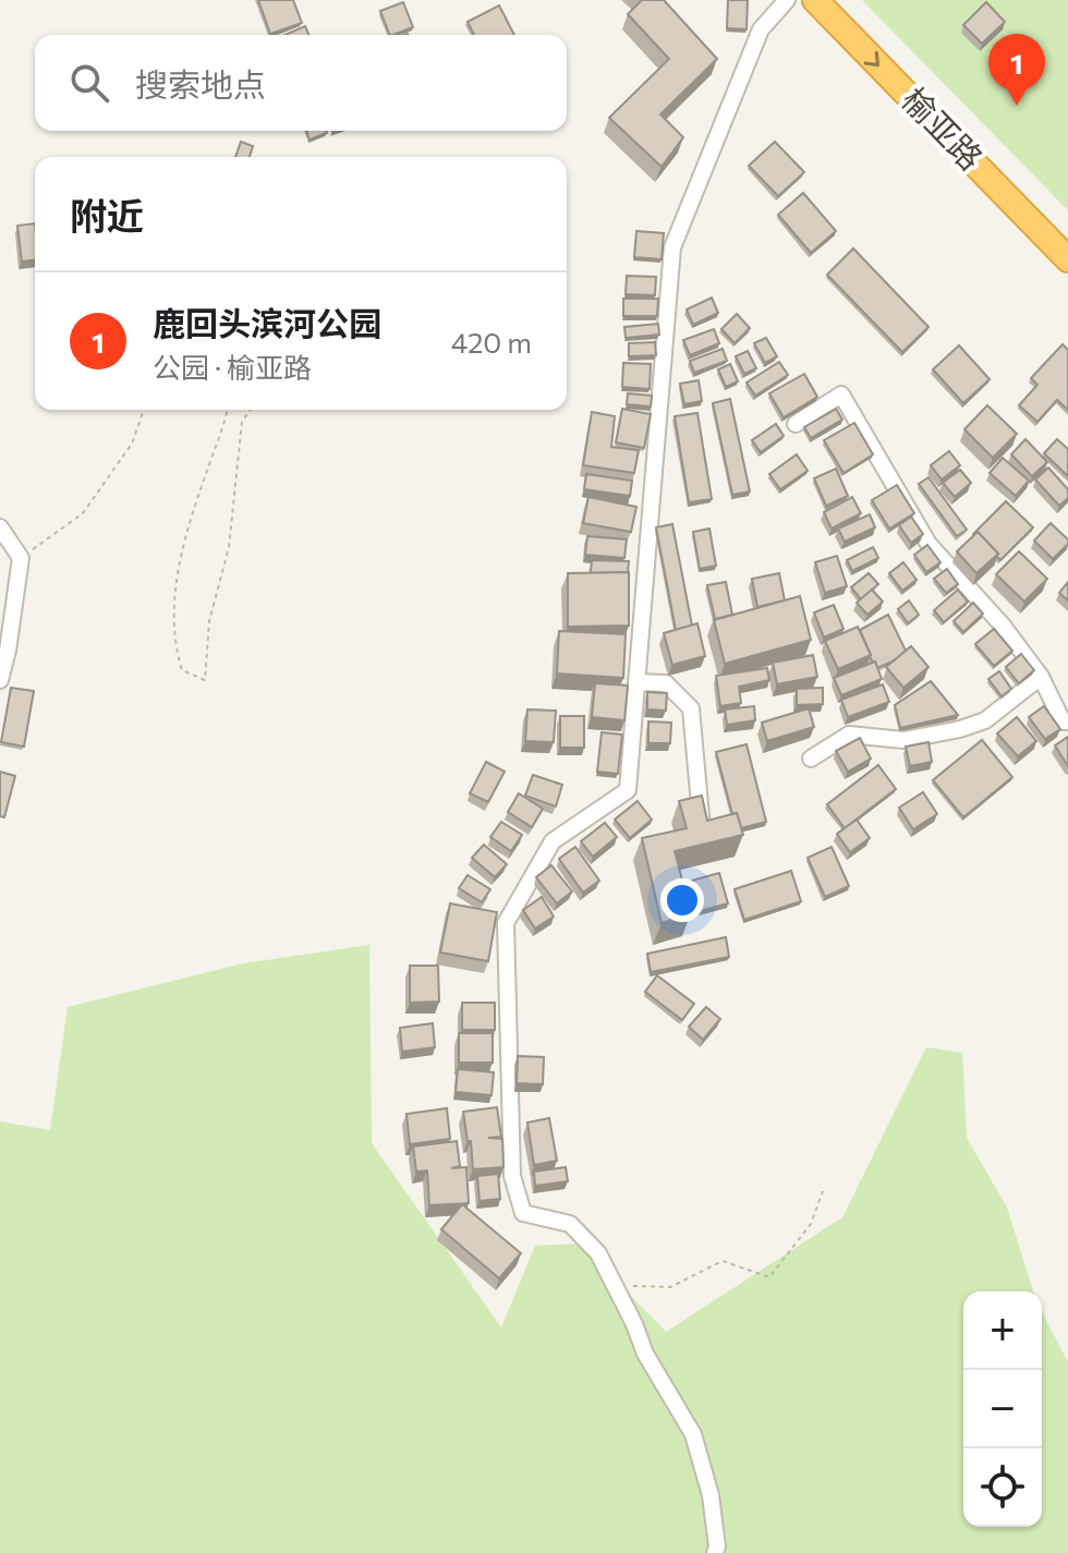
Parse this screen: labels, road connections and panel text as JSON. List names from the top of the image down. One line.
{"streets":{"highway":["榆亚路"]},"one_way":["榆亚路"],"page":{"pins":"1","search":"搜索地点","heading":"附近","list":[{"mark":"1","name":"鹿回头滨河公园","note":"公园 · 榆亚路","value":"420 m"}],"map_buttons":["+","−"]}}
